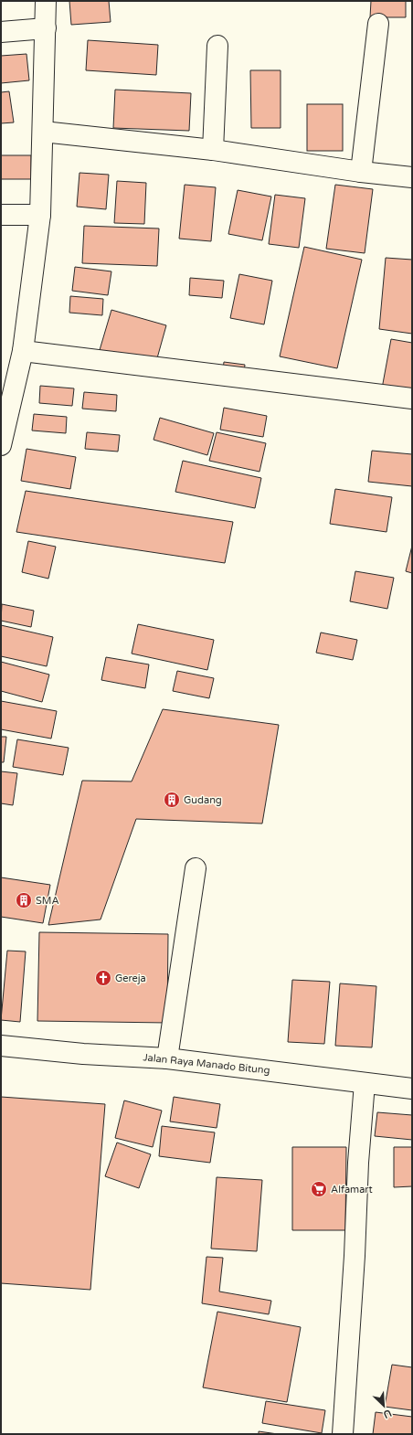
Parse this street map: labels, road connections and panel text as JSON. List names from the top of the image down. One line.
{"streets":{"main road":["Jalan Raya Manado Bitung"]},"places":{"building":["Gudang","SMA"],"church":["Gereja"],"supermarket":["Alfamart"]},"north":"bottom right"}
